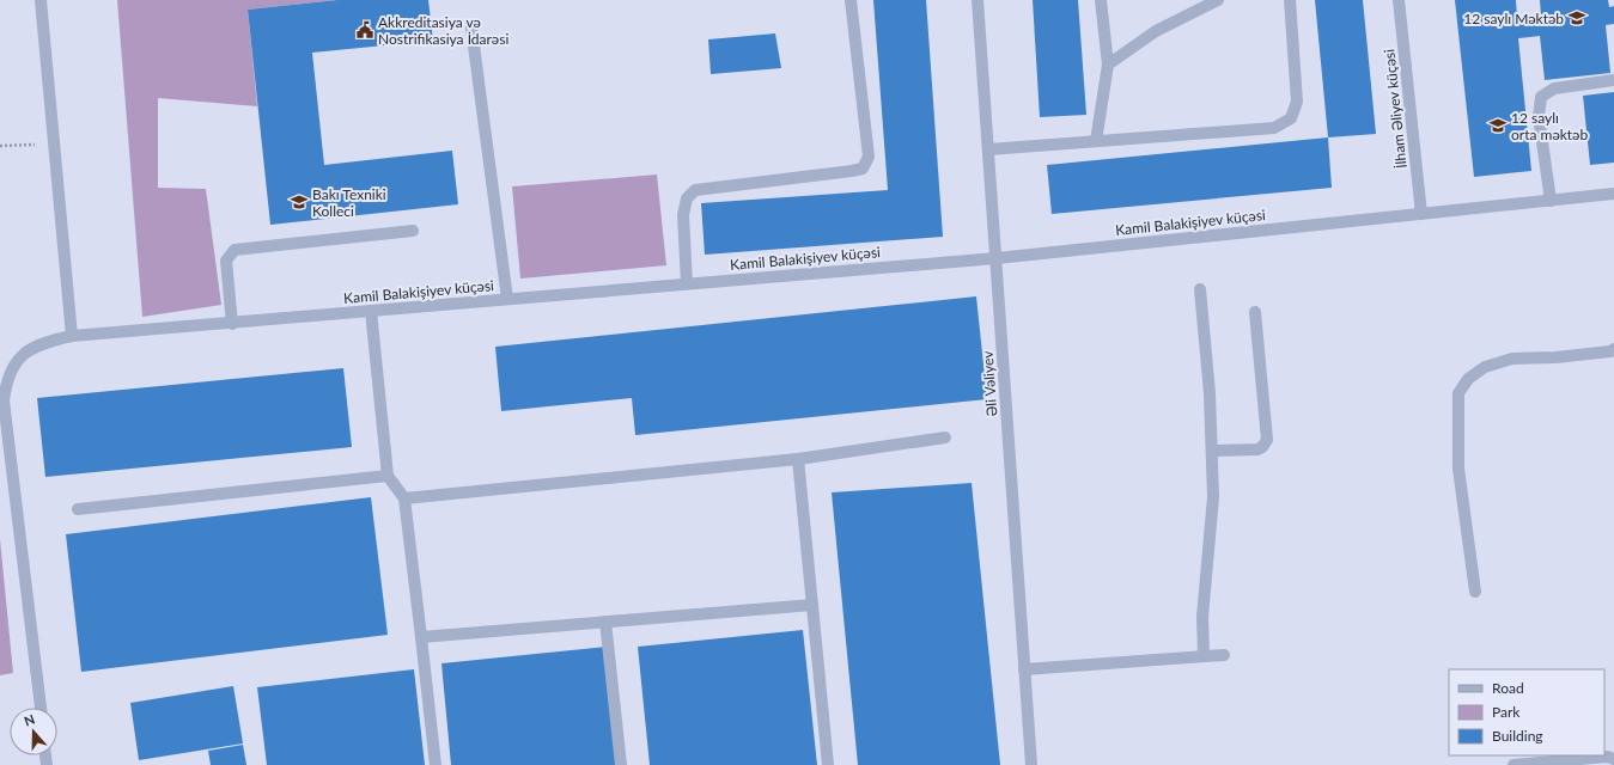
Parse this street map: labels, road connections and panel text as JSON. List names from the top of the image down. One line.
{"streets":{"street":["İlham Əliyev küçəsi","Kamil Balakişiyev küçəsi","Əli Vəliyev"]},"crossings":[["İlham Əliyev küçəsi","Kamil Balakişiyev küçəsi"],["Kamil Balakişiyev küçəsi","Əli Vəliyev"]],"places":{"school or university":["12 saylı Məktəb","12 saylı orta məktəb","Bakı Texniki Kolleci"],"public building":["Akkreditasiya və Nostrifikasiya İdarəsi"]},"legend":["Road","Park","Building"],"north":"top"}
